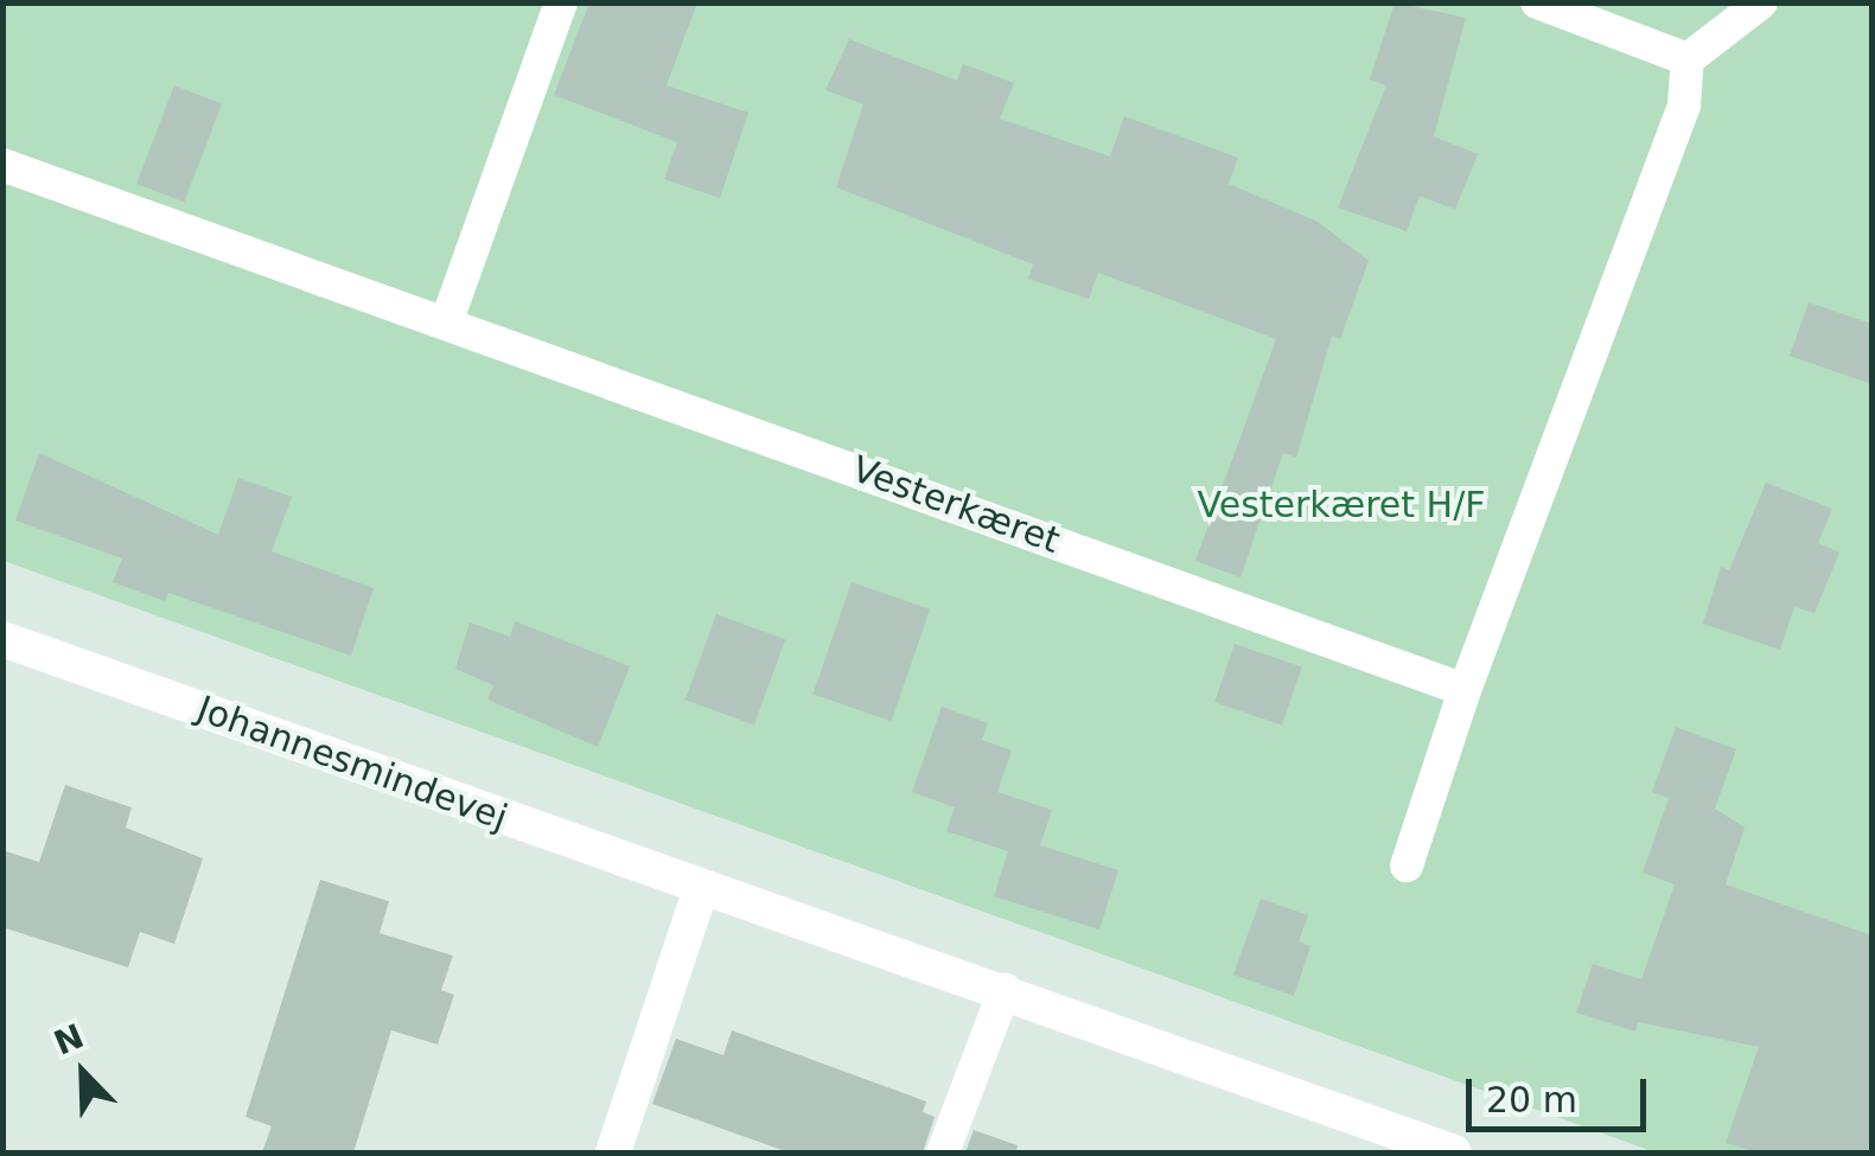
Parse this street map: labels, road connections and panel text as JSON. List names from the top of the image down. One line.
{"streets":{"street":["Johannesmindevej"],"lane":["Vesterkæret"]},"parks":["Vesterkæret H/F"],"scale_bar":"20 m","north":"top left"}
